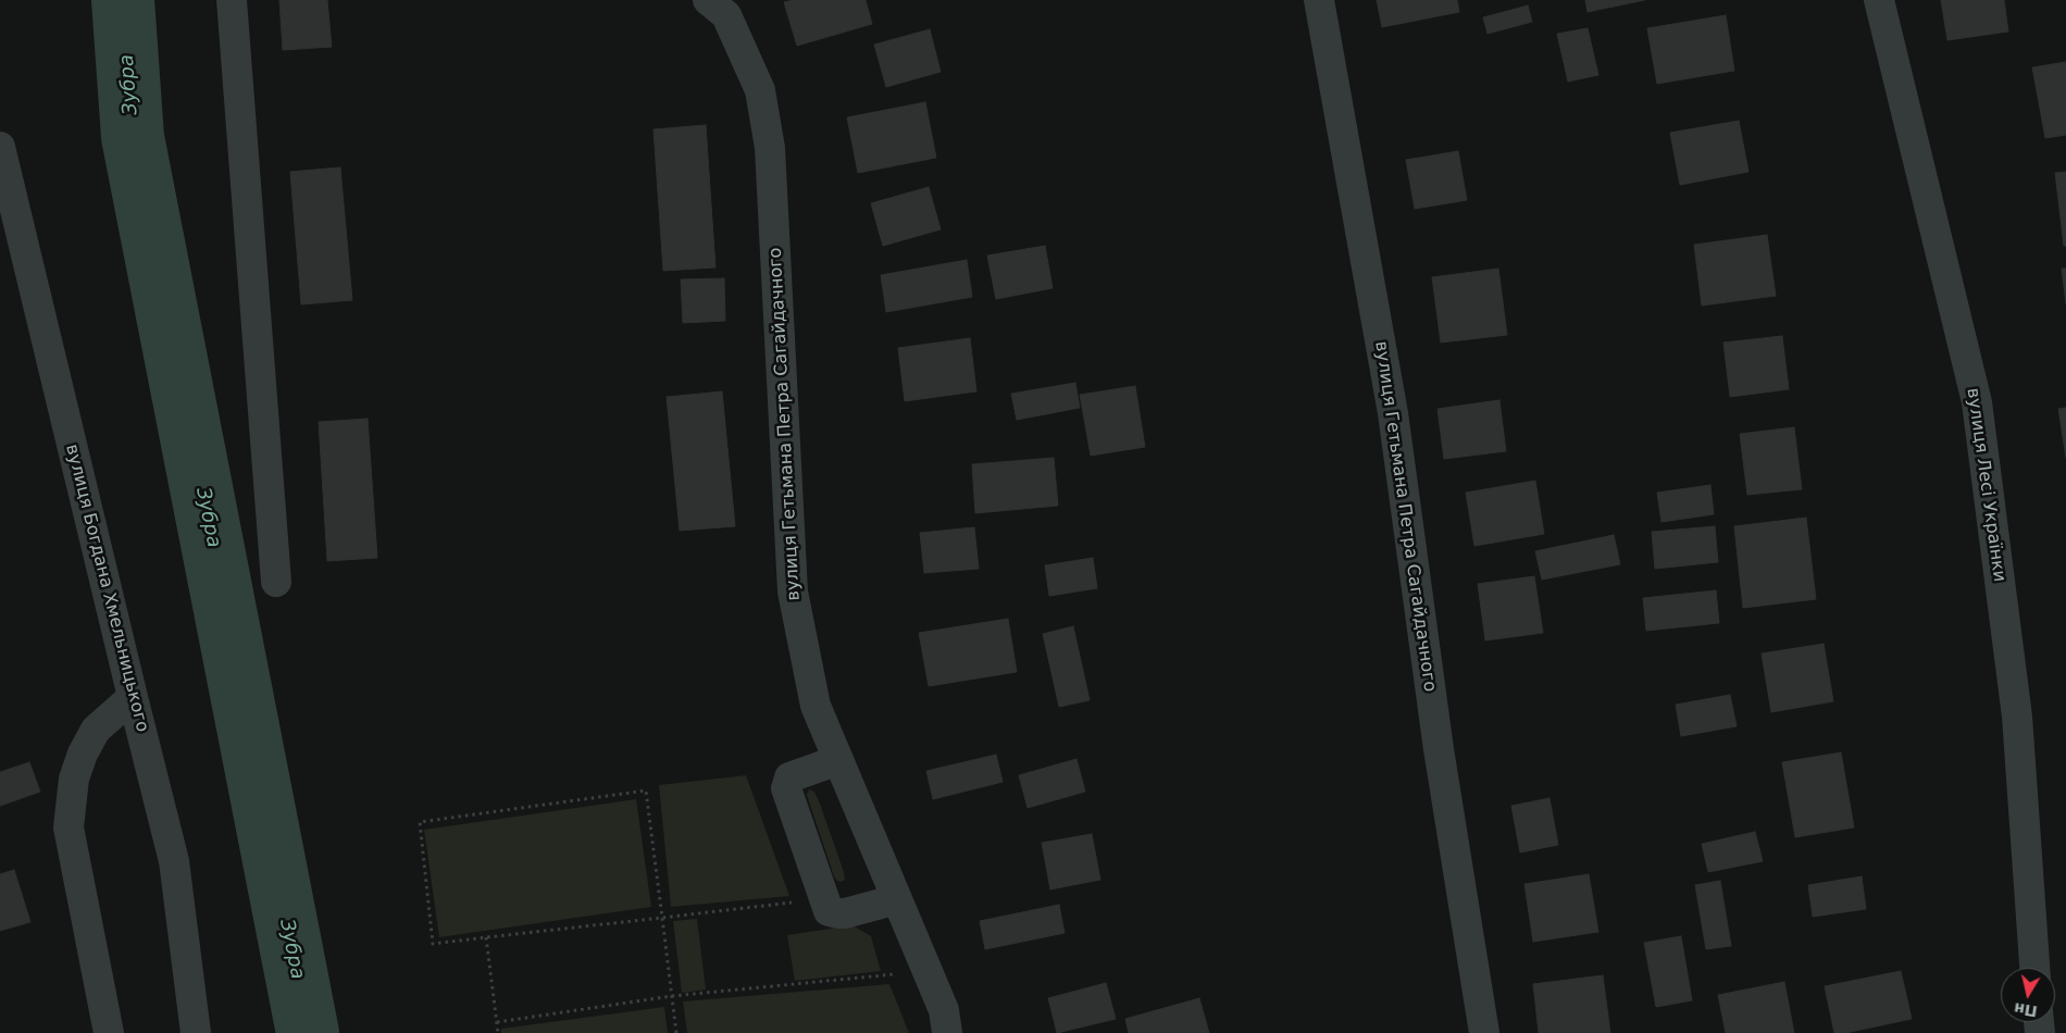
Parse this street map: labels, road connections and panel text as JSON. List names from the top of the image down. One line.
{"streets":{"street":["вулиця Гетьмана Петра Сагайдачного","вулиця Лесі Українки","вулиця Богдана Хмельницького"]},"water":["Зубра"],"north":"bottom"}
